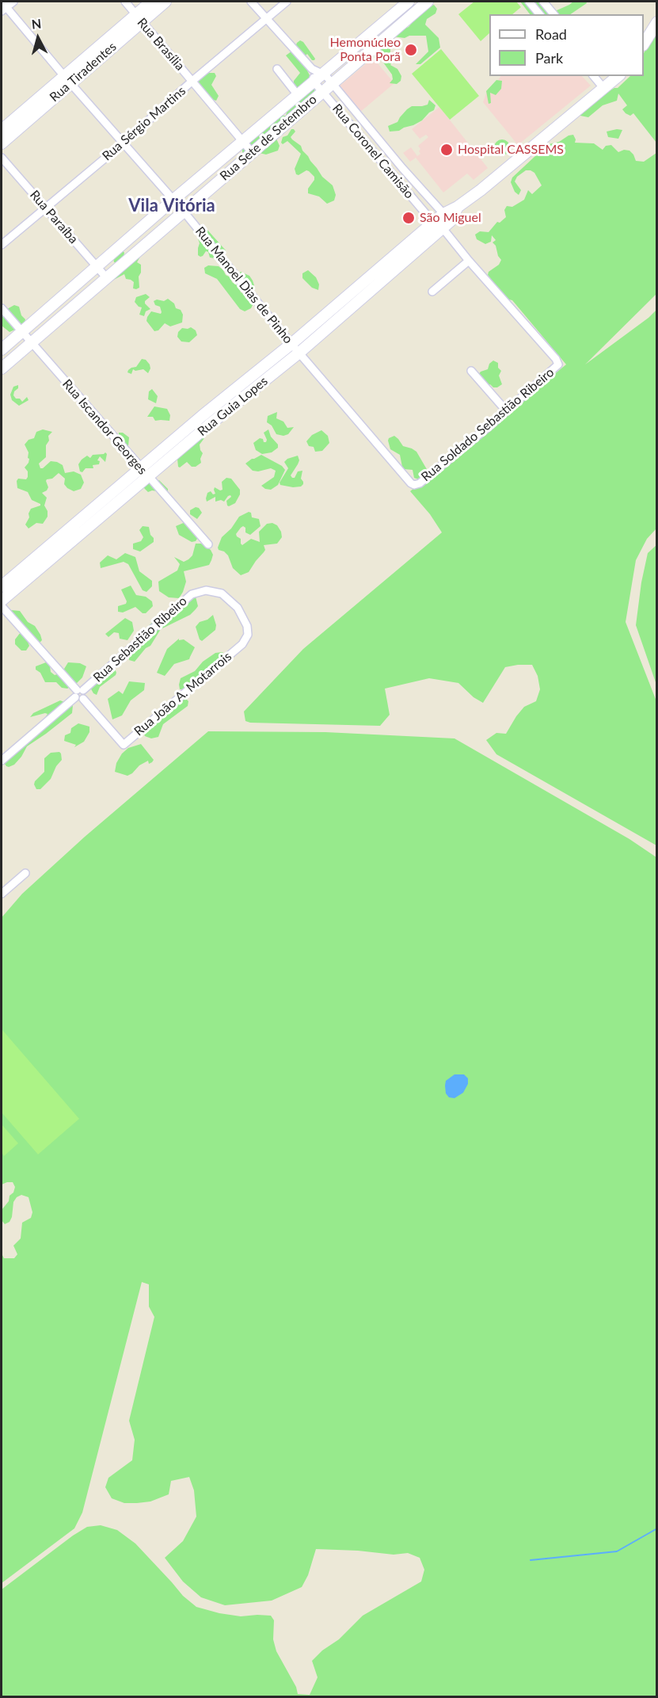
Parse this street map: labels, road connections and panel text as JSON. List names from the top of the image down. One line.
{"streets":{"main road":["Rua Tiradentes","Rua Sete de Setembro","Rua Guia Lopes"],"street":["Rua Brasília","Rua Sérgio Martins","Rua Coronel Camisão","Rua Paraíba","Rua Manoel Dias de Pinho","Rua Soldado Sebastião Ribeiro","Rua Iscandor Georges","Rua Sebastião Ribeiro","Rua João A. Motarrois"]},"crossings":[["Rua Brasília","Rua Tiradentes"],["Rua Brasília","Rua Sérgio Martins"],["Rua Brasília","Rua Sete de Setembro"],["Rua Tiradentes","Rua Manoel Dias de Pinho"],["Rua Sérgio Martins","Rua Coronel Camisão"],["Rua Sérgio Martins","Rua Paraíba"],["Rua Sérgio Martins","Rua Manoel Dias de Pinho"],["Rua Sete de Setembro","Rua Coronel Camisão"],["Rua Sete de Setembro","Rua Paraíba"],["Rua Sete de Setembro","Rua Manoel Dias de Pinho"],["Rua Sete de Setembro","Rua Iscandor Georges"],["Rua Coronel Camisão","Rua Guia Lopes"],["Rua Coronel Camisão","Rua Soldado Sebastião Ribeiro"],["Rua Manoel Dias de Pinho","Rua Guia Lopes"],["Rua Manoel Dias de Pinho","Rua Soldado Sebastião Ribeiro"],["Rua Guia Lopes","Rua Iscandor Georges"],["Rua Sebastião Ribeiro","Rua João A. Motarrois"]],"districts":["Vila Vitória"],"places":["Hemonúcleo Ponta Porã","Hospital CASSEMS","São Miguel"],"legend":["Road","Park"],"north":"top"}
